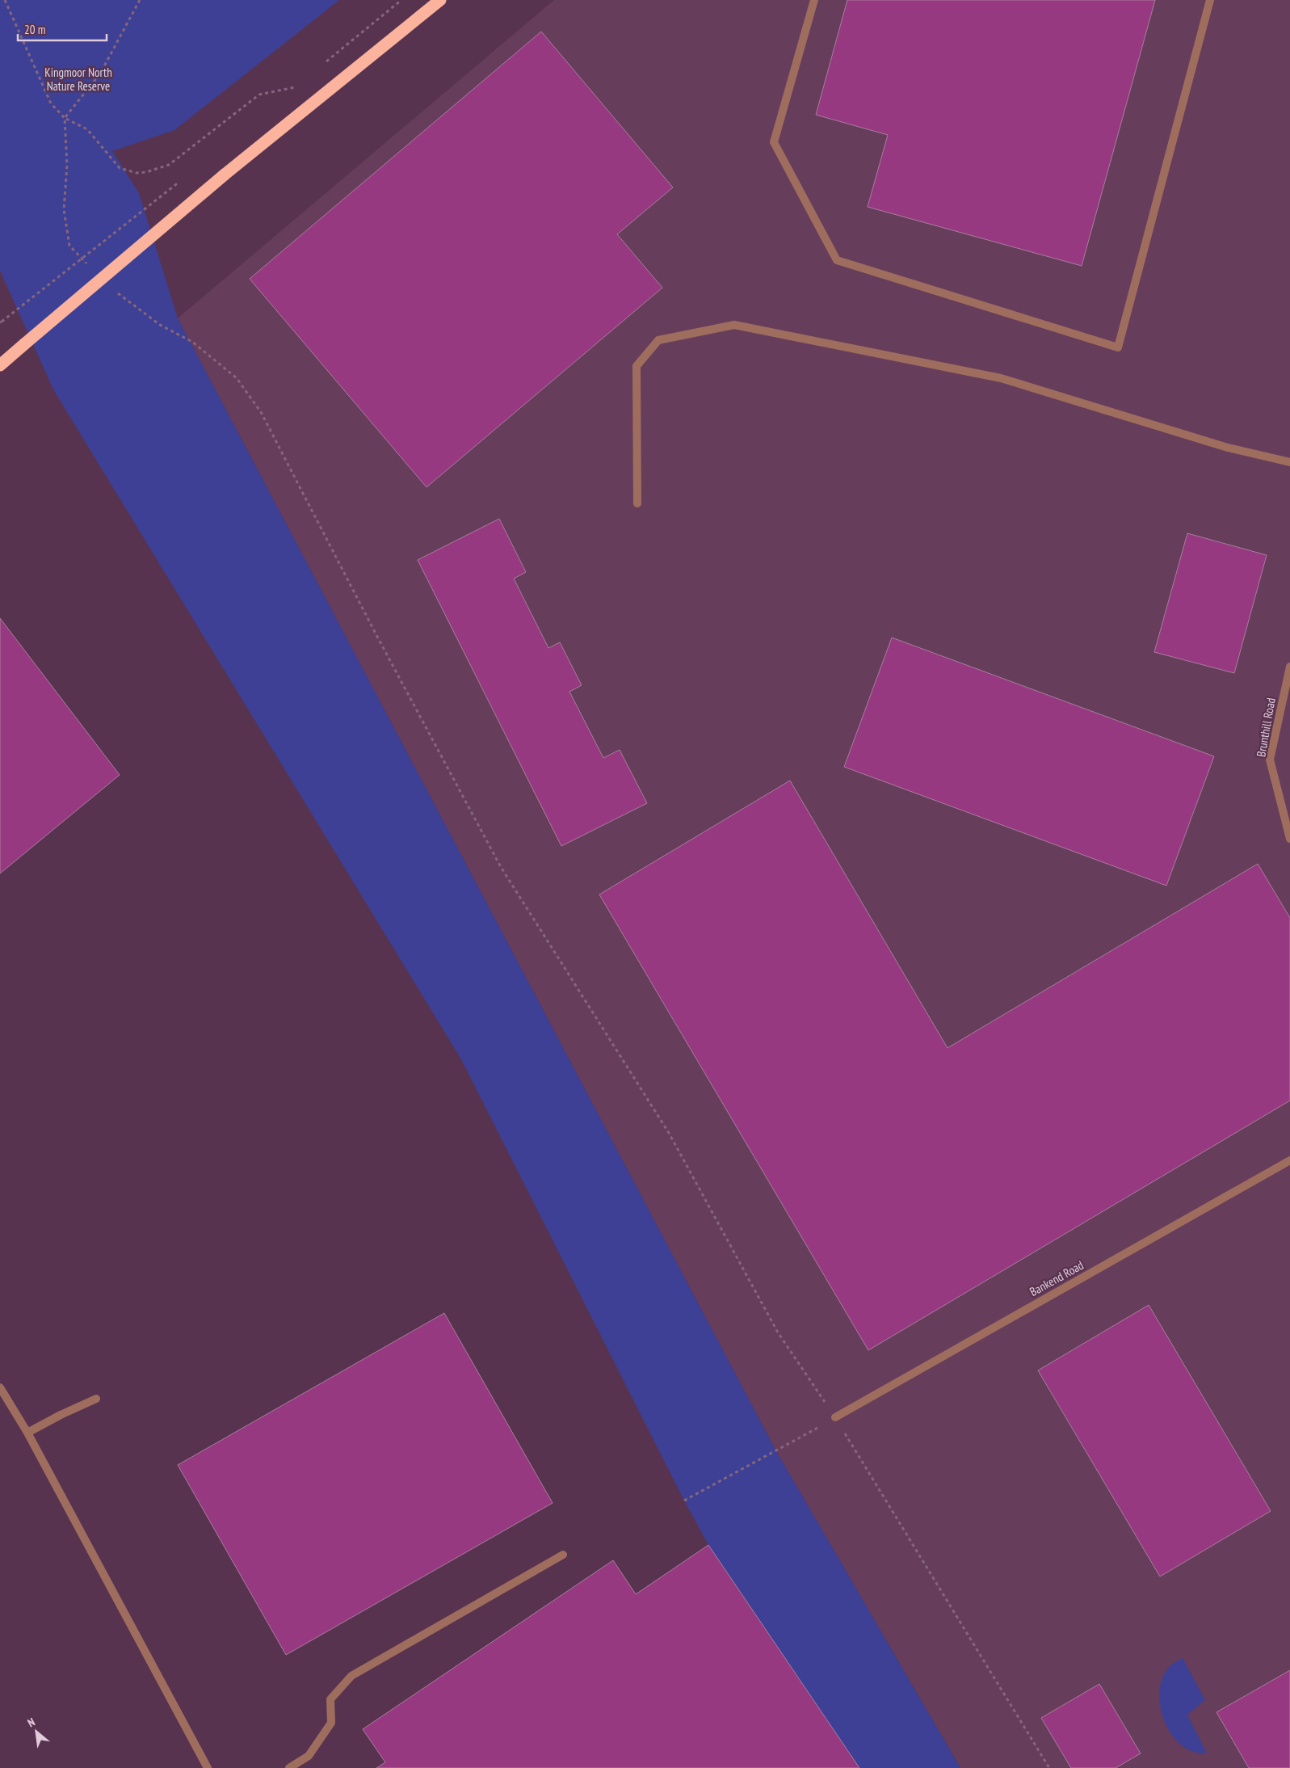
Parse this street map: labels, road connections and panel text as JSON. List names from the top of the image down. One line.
{"streets":{"street":["Brunthill Road","Bankend Road"]},"parks":["Kingmoor North Nature Reserve"],"scale_bar":"20 m","north":"top left"}
